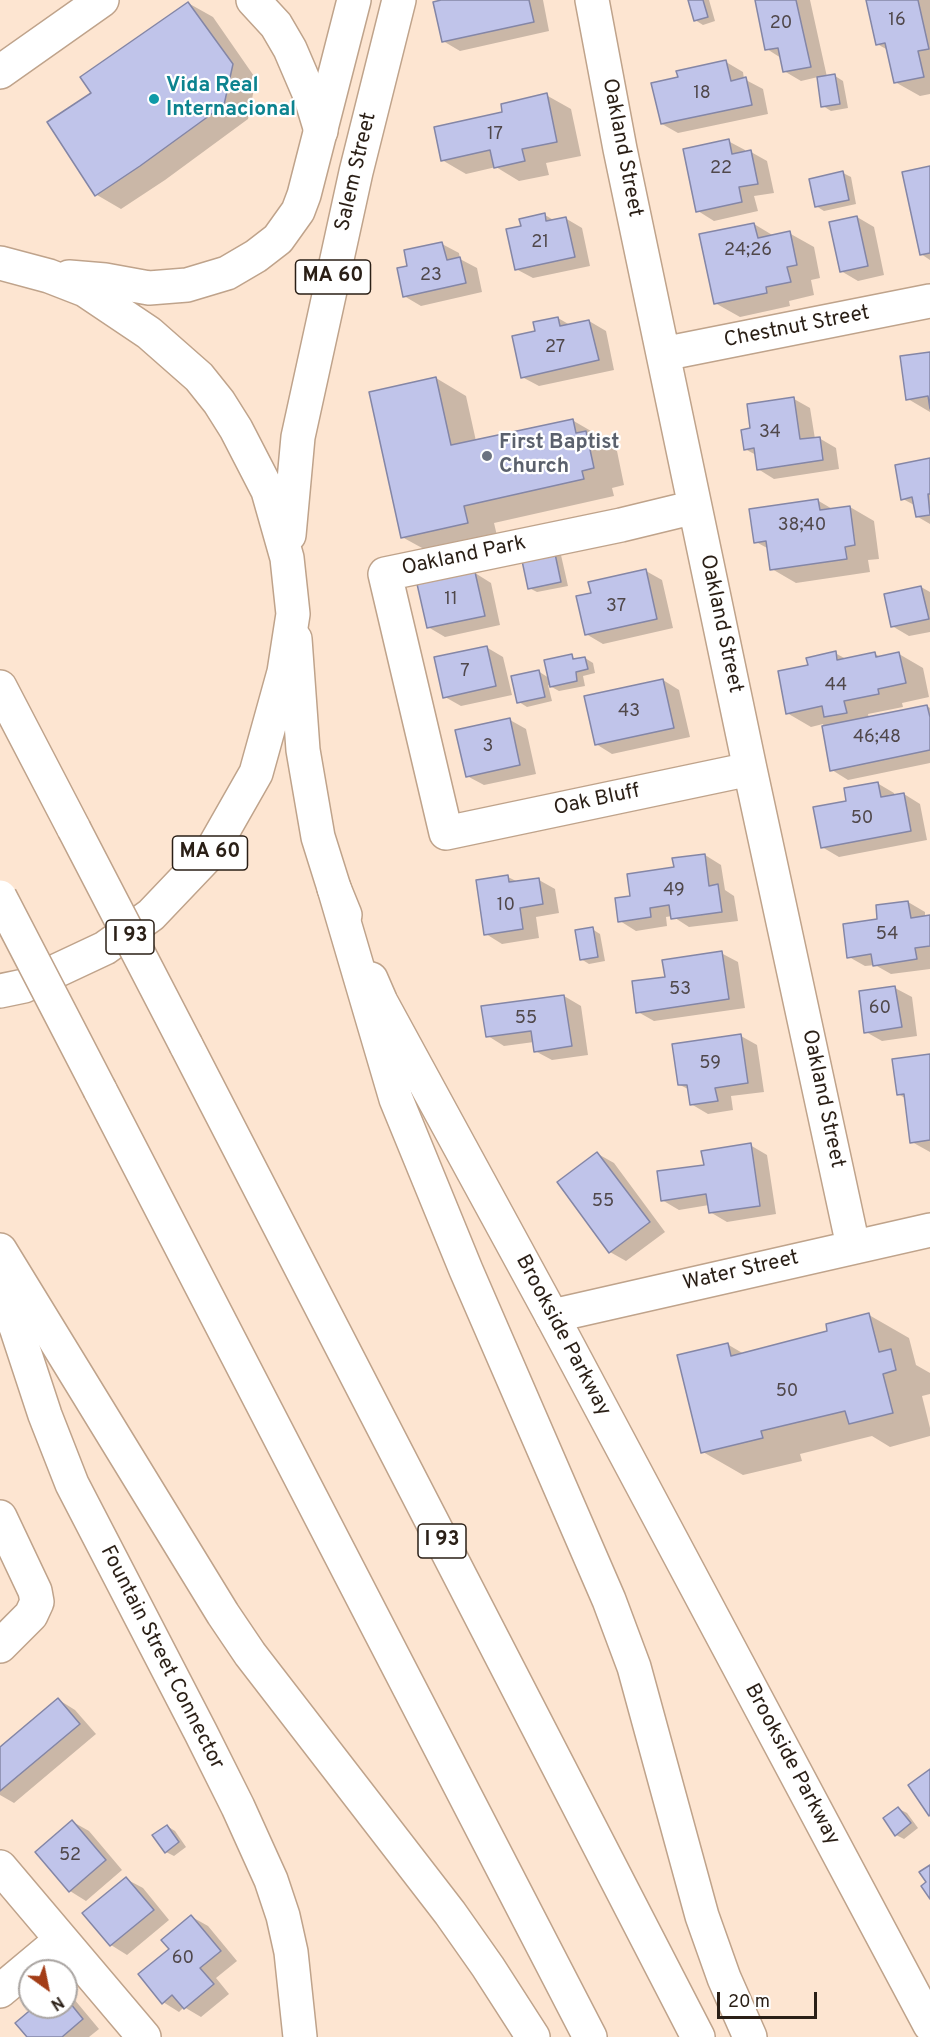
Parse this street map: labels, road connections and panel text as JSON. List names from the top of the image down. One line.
{"streets":{"main road":["Oakland Street","Salem Street","MA 60","Chestnut Street","Oakland Park","Oak Bluff","I 93","Water Street","Brookside Parkway","Fountain Street Connector"]},"crossings":[["Oakland Street","Chestnut Street"],["Oakland Street","Oakland Park"],["Oakland Street","Oak Bluff"],["Oakland Street","Water Street"],["Salem Street","MA 60"],["MA 60","Brookside Parkway"],["Oakland Park","Oak Bluff"],["Water Street","Brookside Parkway"]],"places":["Vida Real Internacional","First Baptist Church"],"house_numbers":["16","20","18","17","22","21","24;26","23","27","34","38;40","11","37","7","44","43","46;48","3","50","49","10","54","53","60","55","59","55","50","52","60"],"scale_bar":"20 m","north":"bottom right"}
